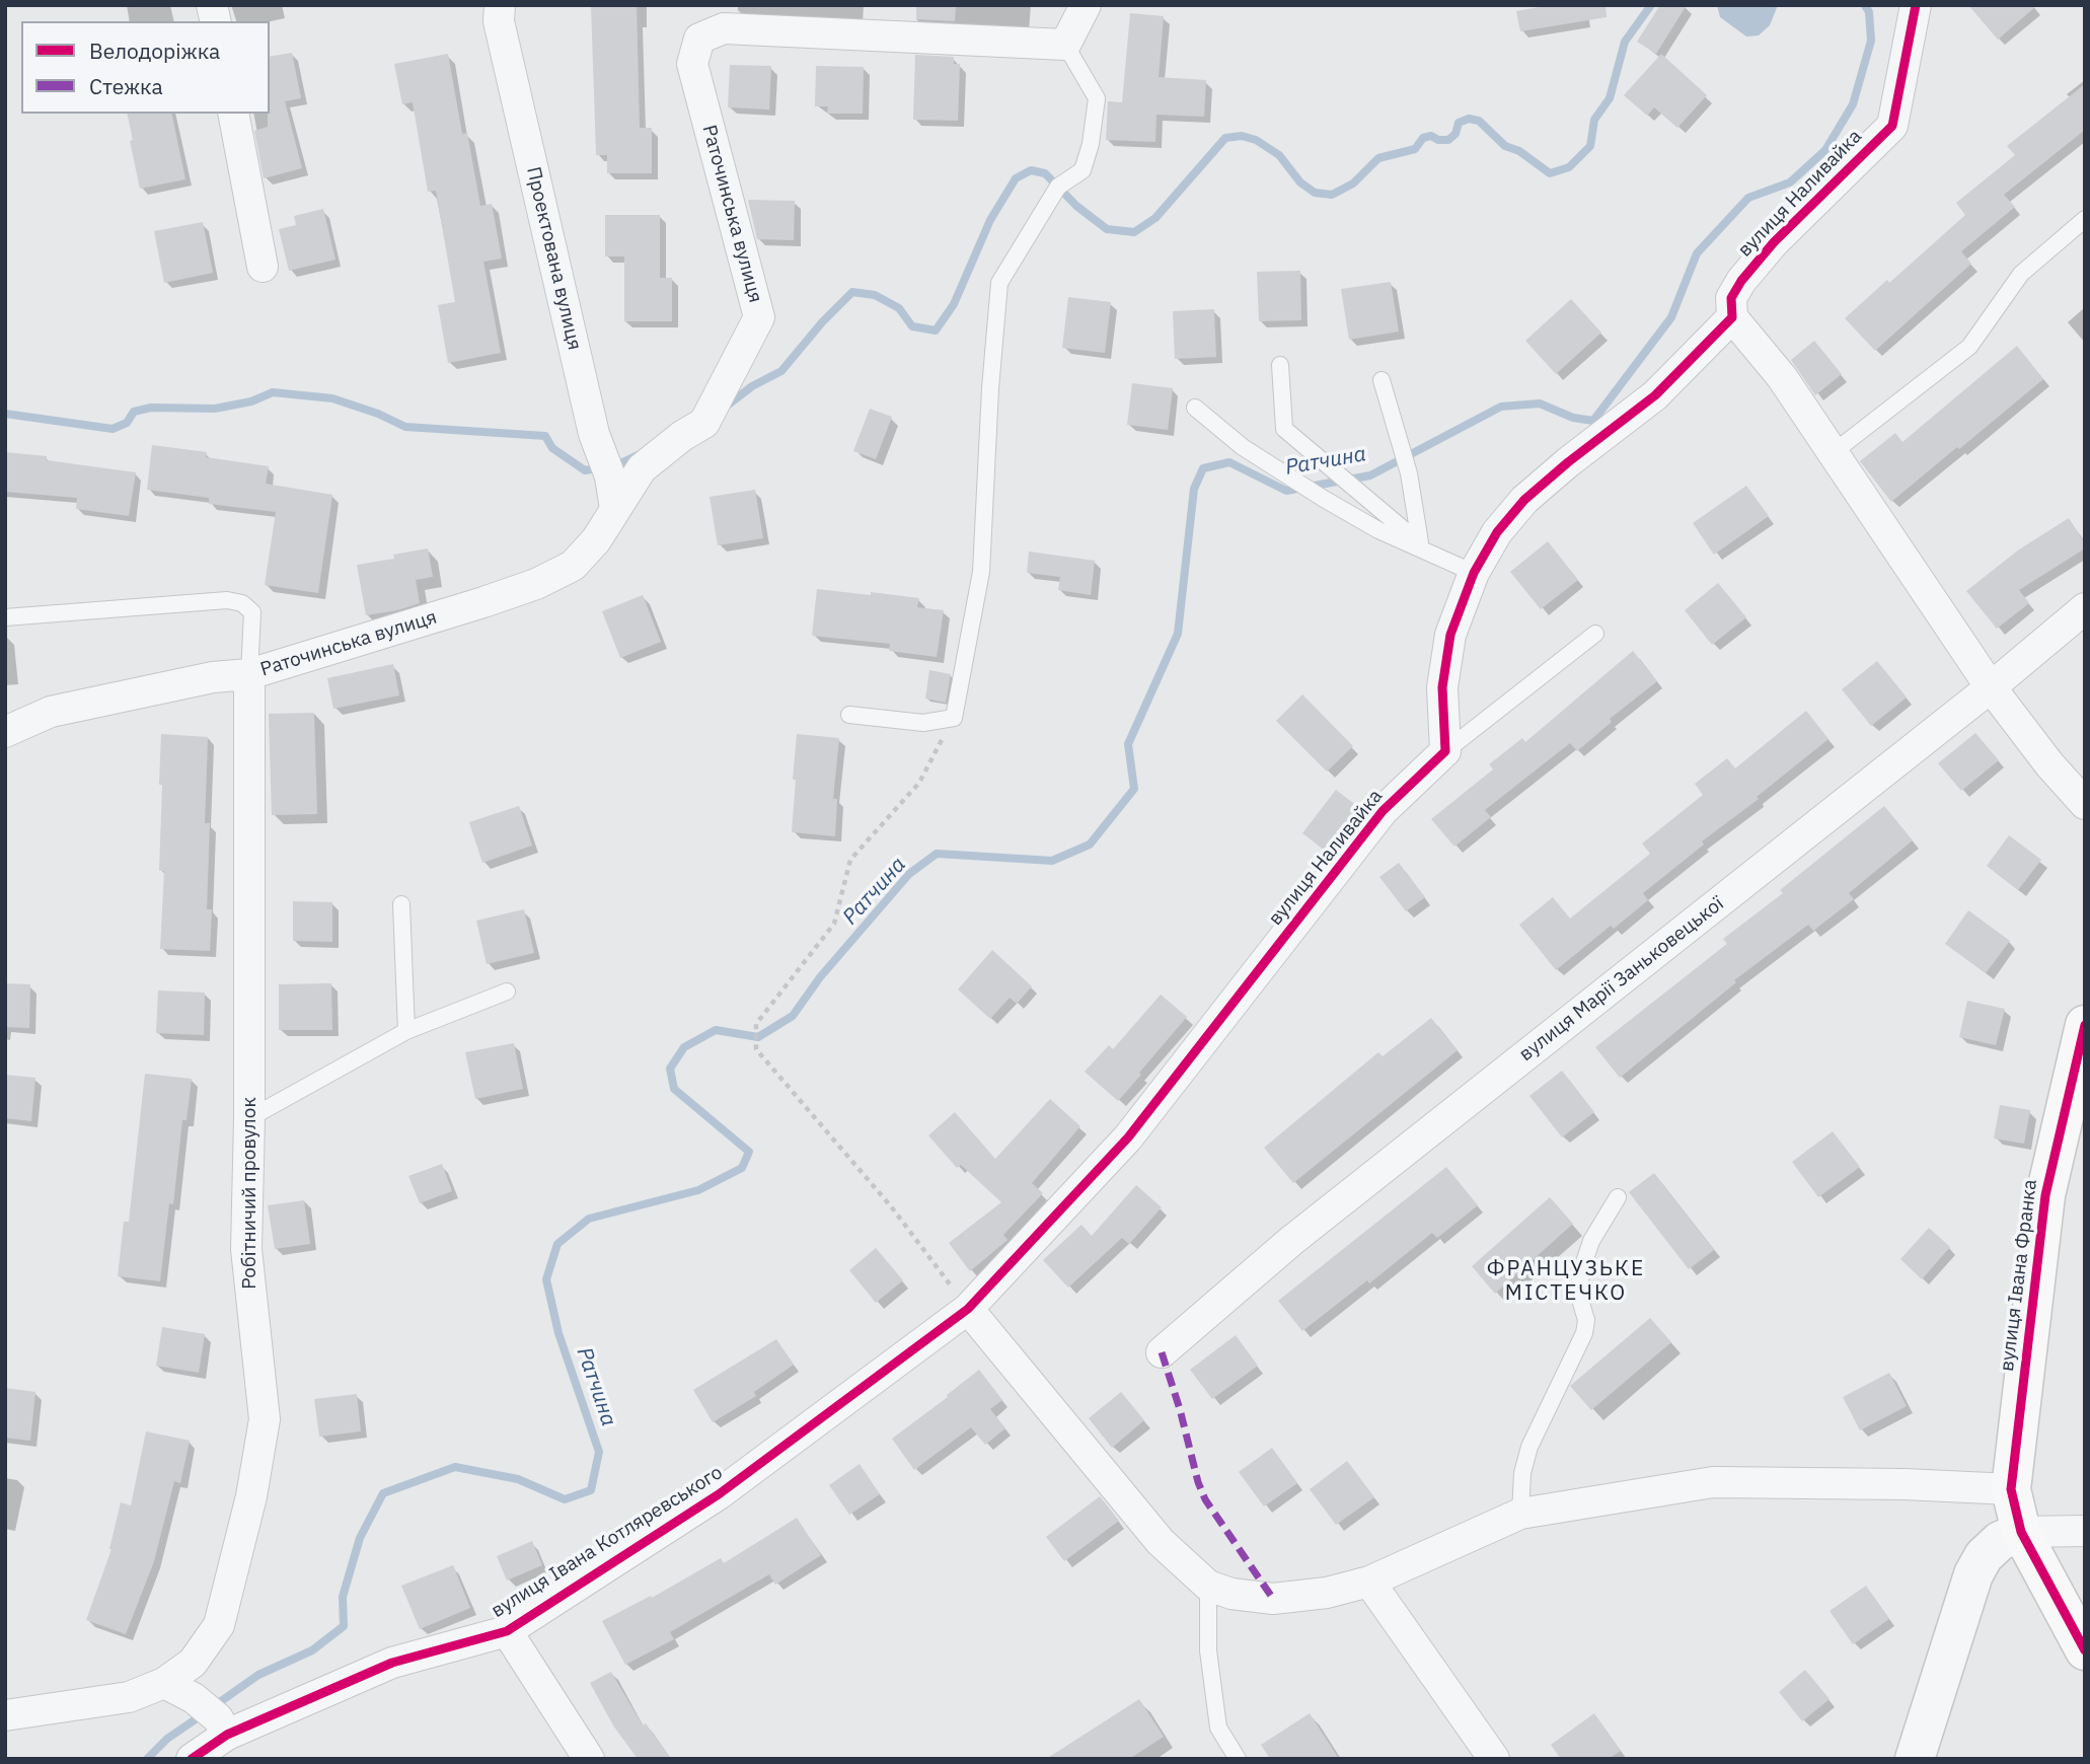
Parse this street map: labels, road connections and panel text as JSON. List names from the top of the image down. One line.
{"streets":{"main road":["вулиця Івана Франка"],"street":["вулиця Наливайка","Раточинська вулиця","Проектована вулиця","вулиця Марії Заньковецької","Робітничий провулок","вулиця Івана Котляревського"]},"crossings":[["вулиця Наливайка","вулиця Івана Котляревського"],["Раточинська вулиця","Проектована вулиця"],["Раточинська вулиця","Робітничий провулок"]],"districts":["ФРАНЦУЗЬКЕ МІСТЕЧКО"],"water":["Ратчина"],"legend":["Велодоріжка","Стежка"]}
